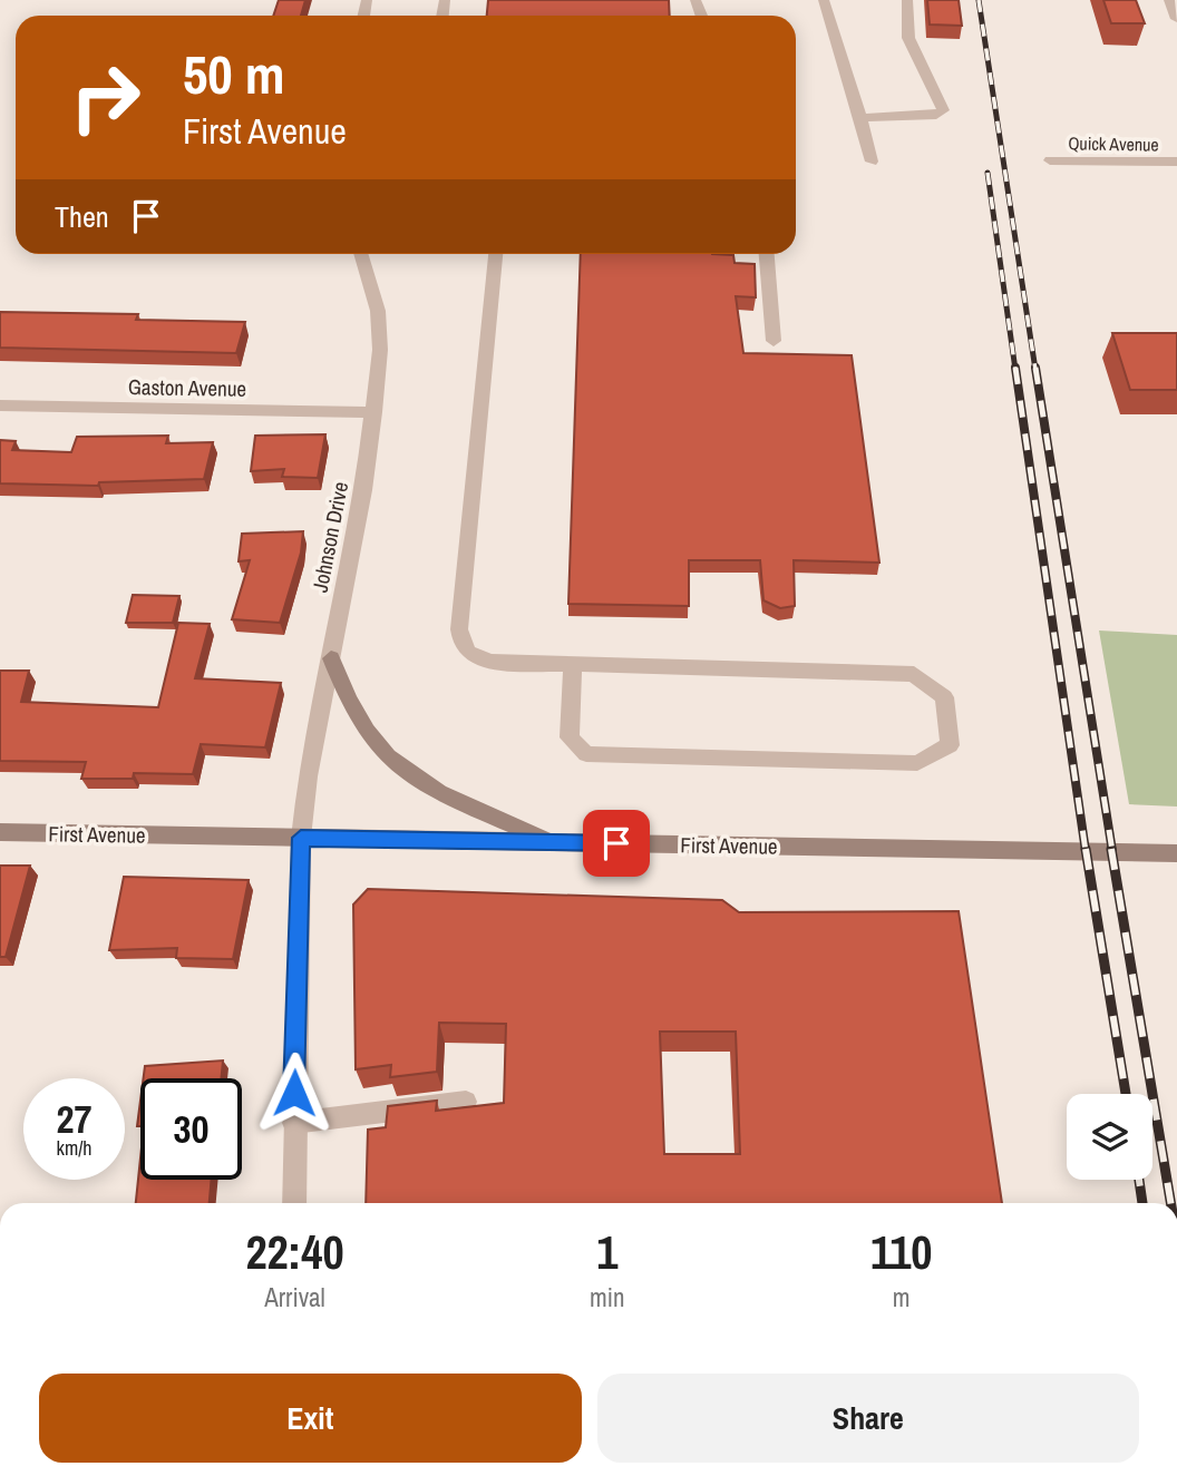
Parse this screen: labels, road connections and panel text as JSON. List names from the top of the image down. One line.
{"streets":{"street":["Quick Avenue","Gaston Avenue","Johnson Drive","First Avenue"]},"crossings":[["Gaston Avenue","Johnson Drive"],["Johnson Drive","First Avenue"]],"page":{"turn":["50 m","First Avenue"],"then":"Then","speed":"27 km/h","limit":"30","eta":["22:40","Arrival","1","min","110","m"],"buttons":["Exit","Share"]}}
